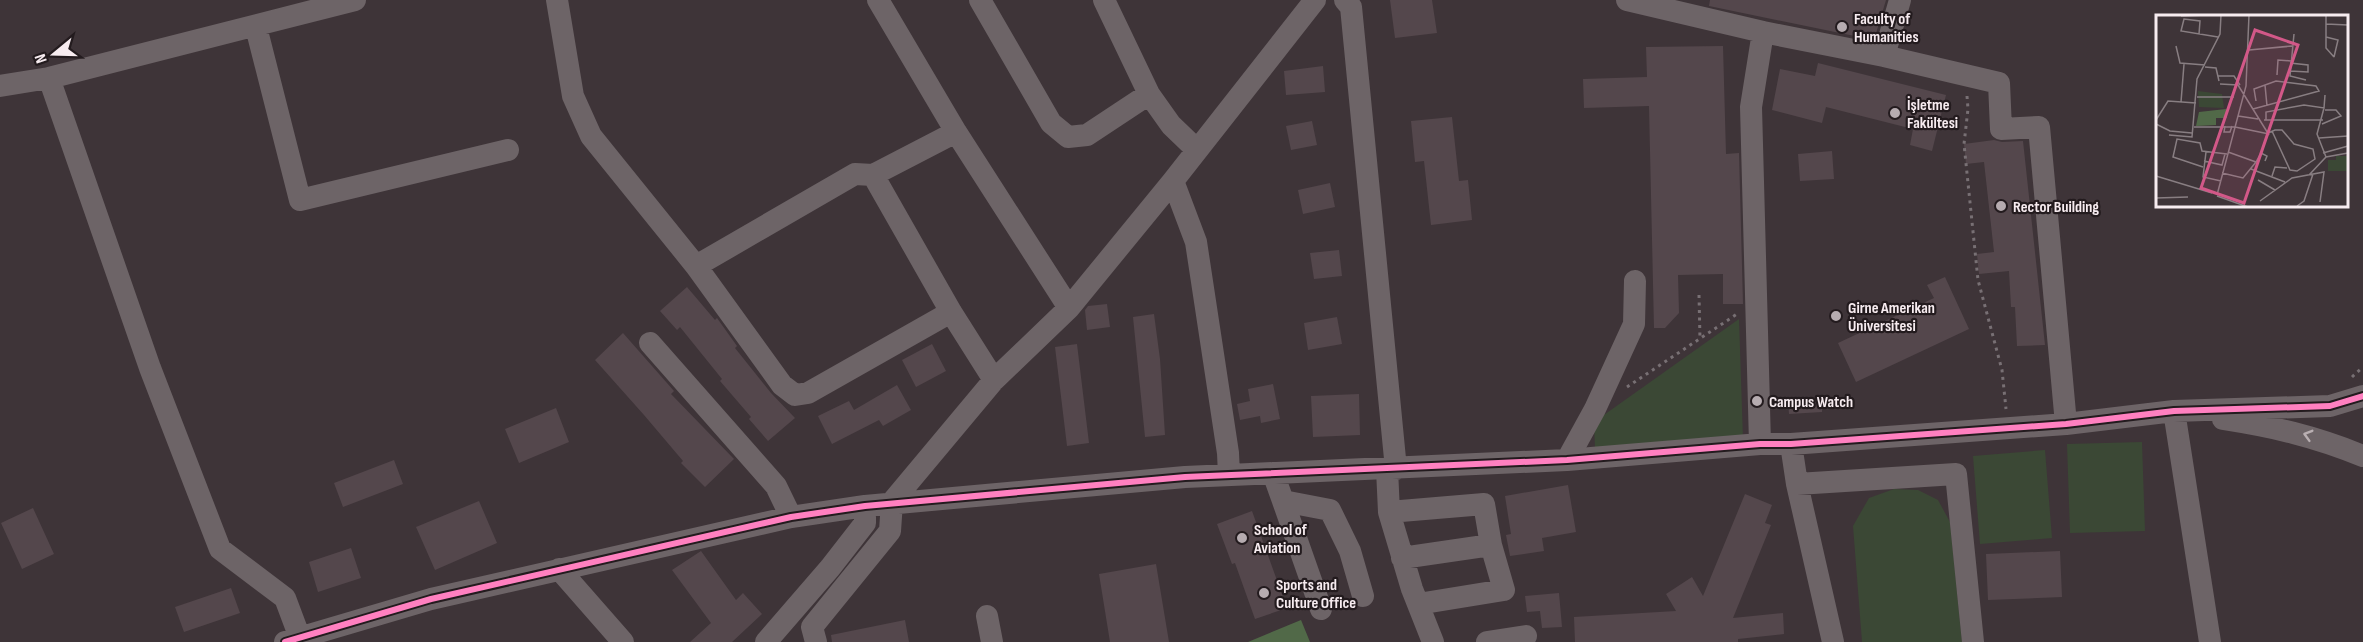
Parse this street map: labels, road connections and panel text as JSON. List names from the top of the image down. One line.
{"places":["Faculty of Humanities","İşletme Fakültesi","Rector Building","Girne Amerikan Üniversitesi","Campus Watch","School of Aviation","Sports and Culture Office"],"north":"left"}
